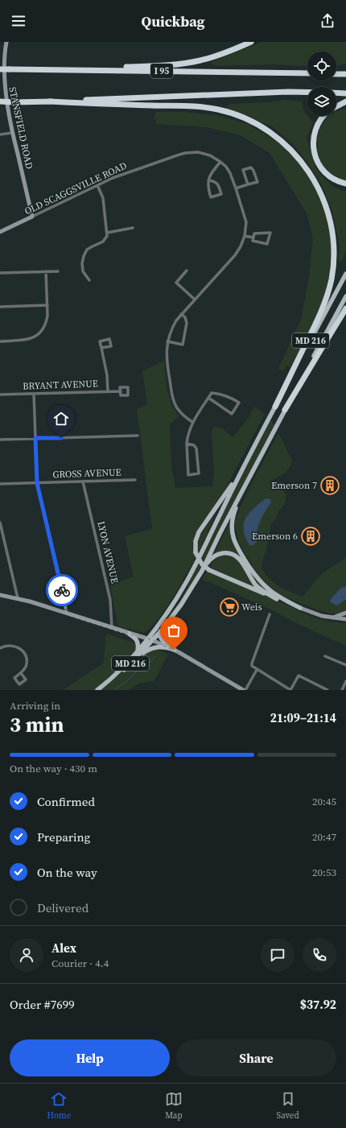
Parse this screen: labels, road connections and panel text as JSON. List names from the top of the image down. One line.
{"streets":{"highway":["I 95"],"main road":["MD 216"],"street":["STANSFIELD ROAD","OLD SCAGGSVILLE ROAD","BRYANT AVENUE","GROSS AVENUE","LYON AVENUE"]},"crossings":[["STANSFIELD ROAD","OLD SCAGGSVILLE ROAD"],["GROSS AVENUE","LYON AVENUE"]],"places":{"building":["Emerson 7","Emerson 6"],"supermarket":["Weis"]},"page":{"header":"Quickbag","heading":["3 min","Arriving in","21:09–21:14"],"panel":["Alex","Courier · 4.4","Order #7699","$37.92"],"bar":"On the way · 430 m","list":[["Confirmed","20:45"],["Preparing","20:47"],["On the way","20:53"],"Delivered"],"buttons":["Help","Share"],"tabs":["Home","Map","Saved"]}}
